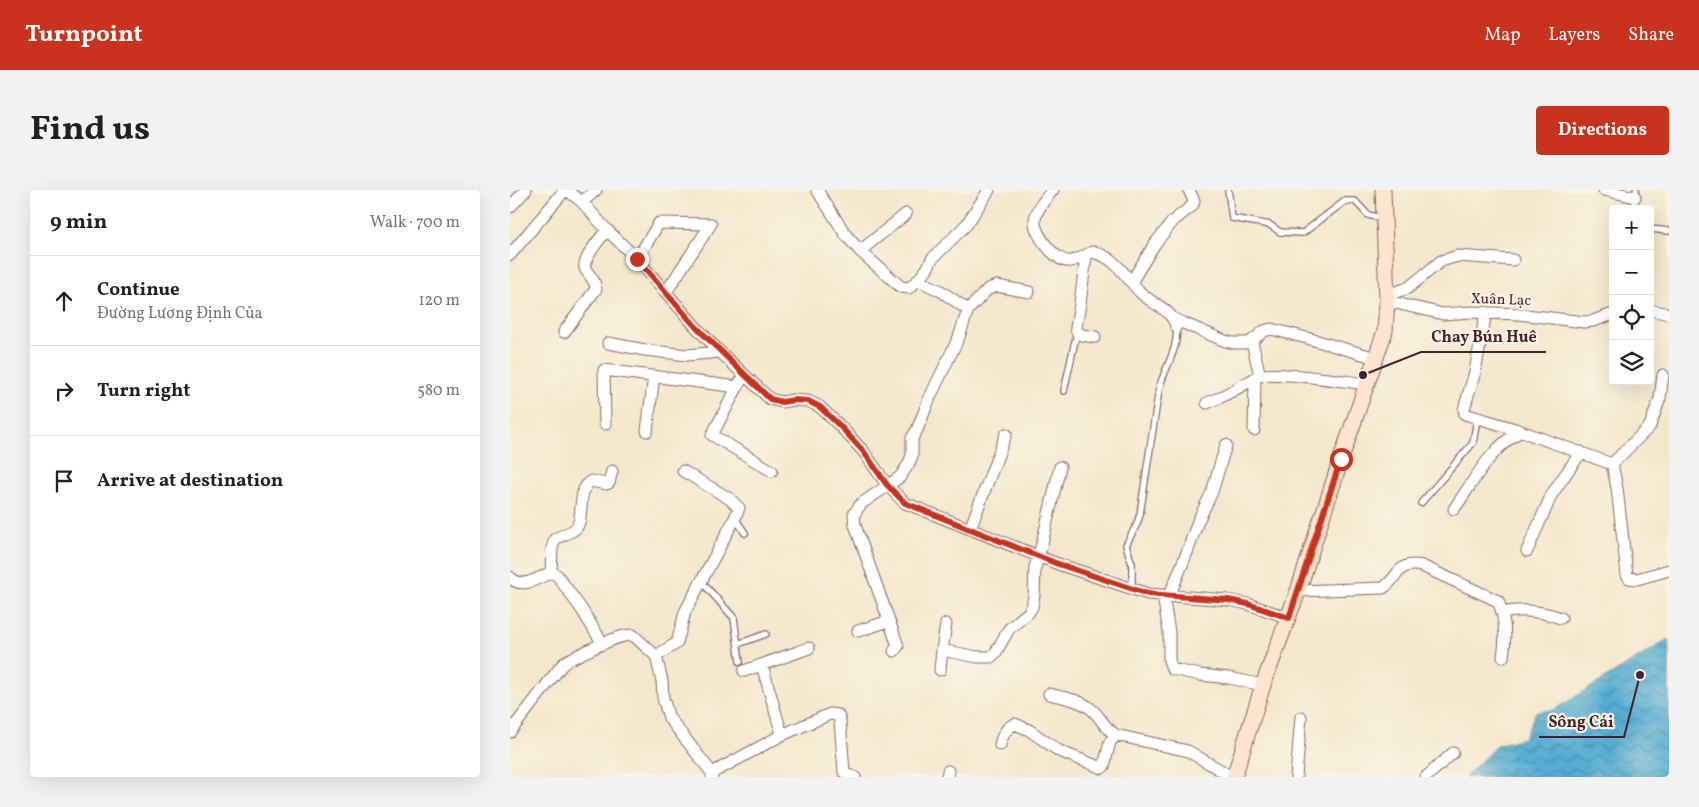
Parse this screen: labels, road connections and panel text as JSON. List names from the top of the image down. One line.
{"streets":{"street":["Xuân Lạc"]},"places":["Chay Bún Huê","Sông Cái"],"page":{"header":"Turnpoint","nav":["Map","Layers","Share"],"title":"Find us","buttons":"Directions","heading":["9 min","Walk · 700 m"],"map_buttons":["+","−"],"list":[["Continue","Đường Lương Định Của","120 m"],["Turn right","580 m"],"Arrive at destination"]}}
